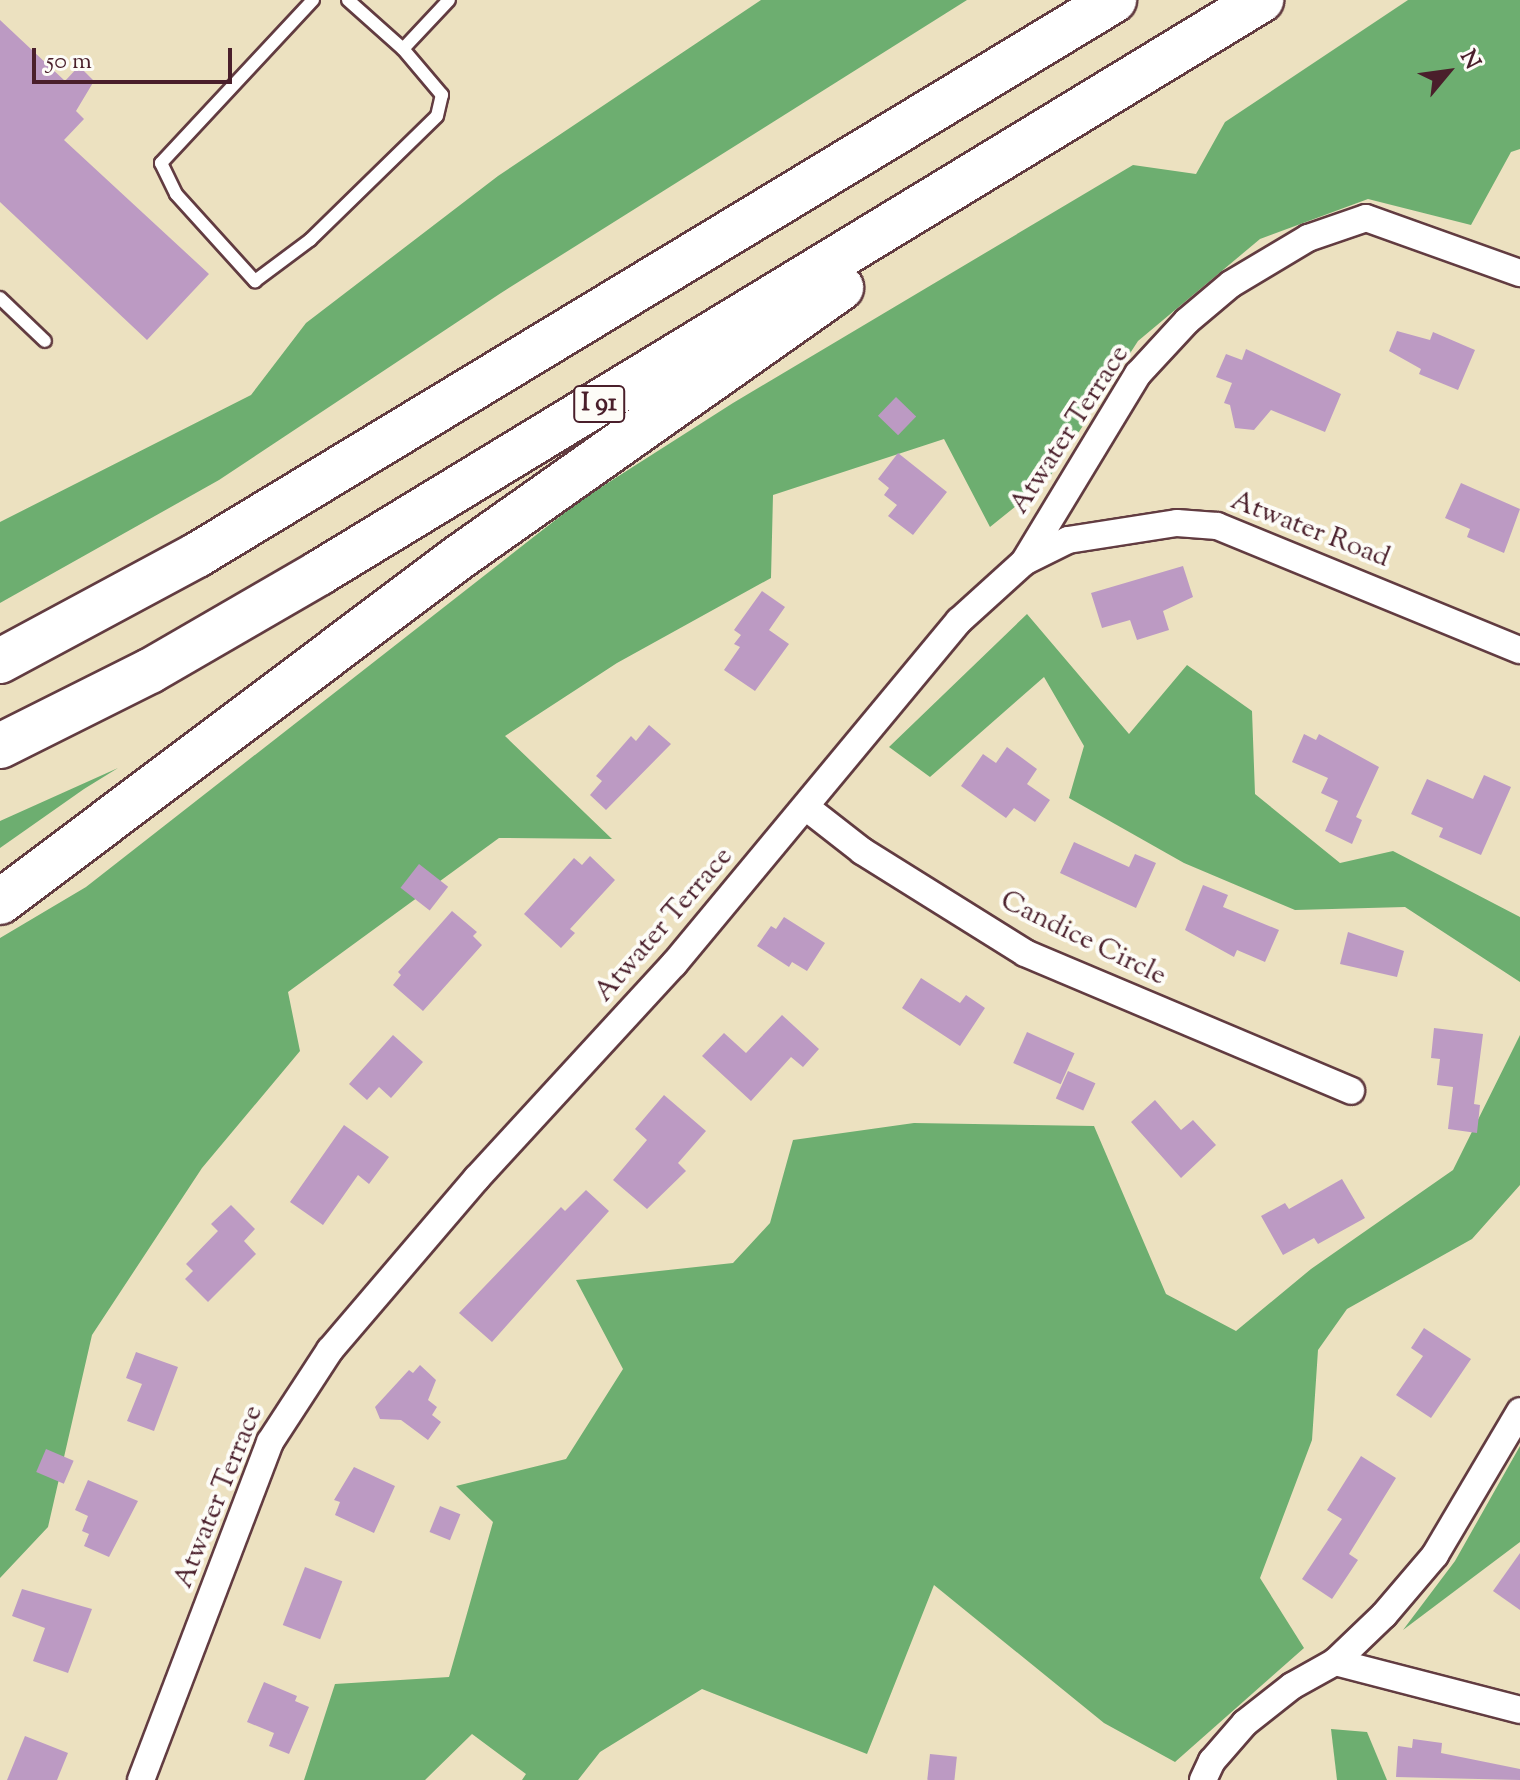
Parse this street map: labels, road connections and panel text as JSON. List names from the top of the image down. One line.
{"streets":{"highway":["I 91"],"street":["Atwater Terrace","Atwater Road","Candice Circle"]},"crossings":[["Atwater Terrace","Atwater Road"],["Atwater Terrace","Candice Circle"]],"scale_bar":"50 m","north":"top right"}
